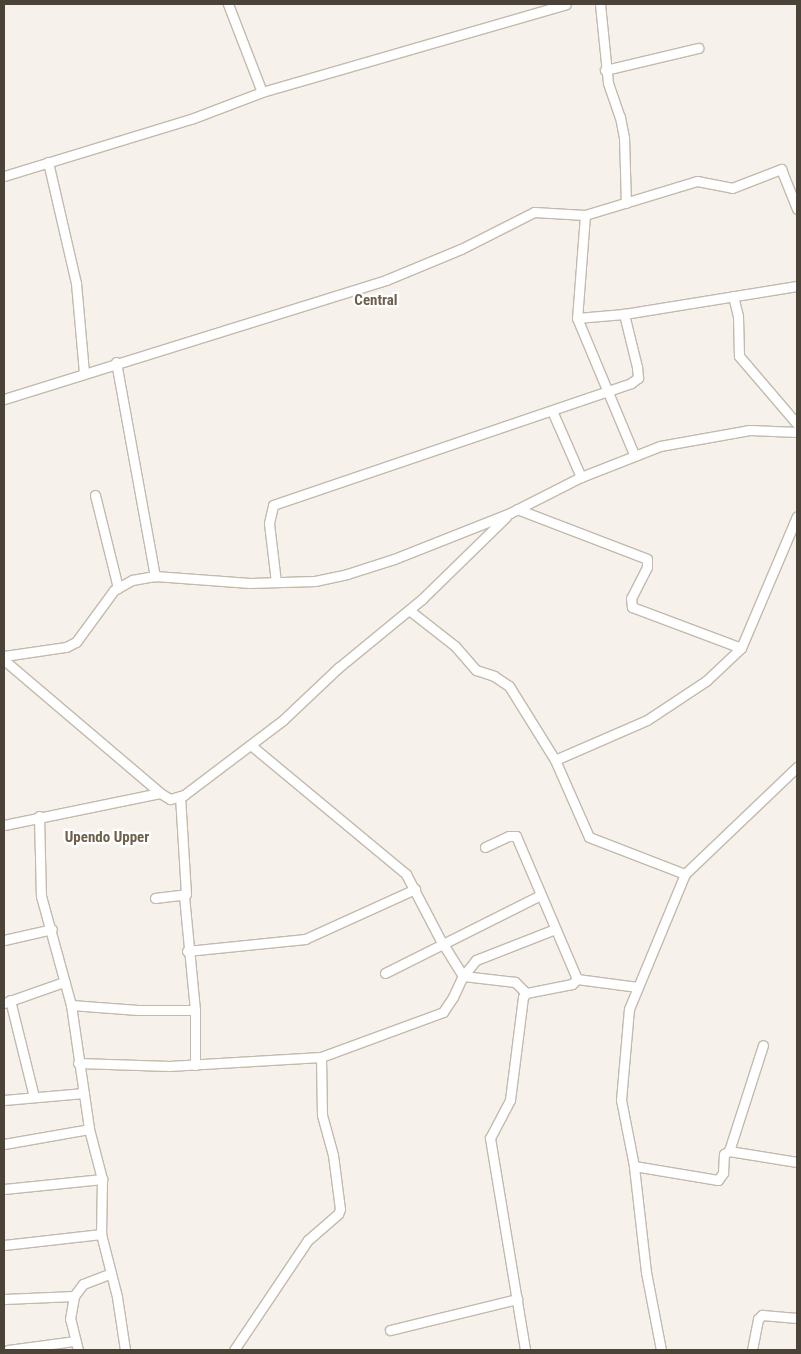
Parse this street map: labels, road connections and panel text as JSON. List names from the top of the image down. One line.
{"districts":["Central","Upendo Upper"]}
